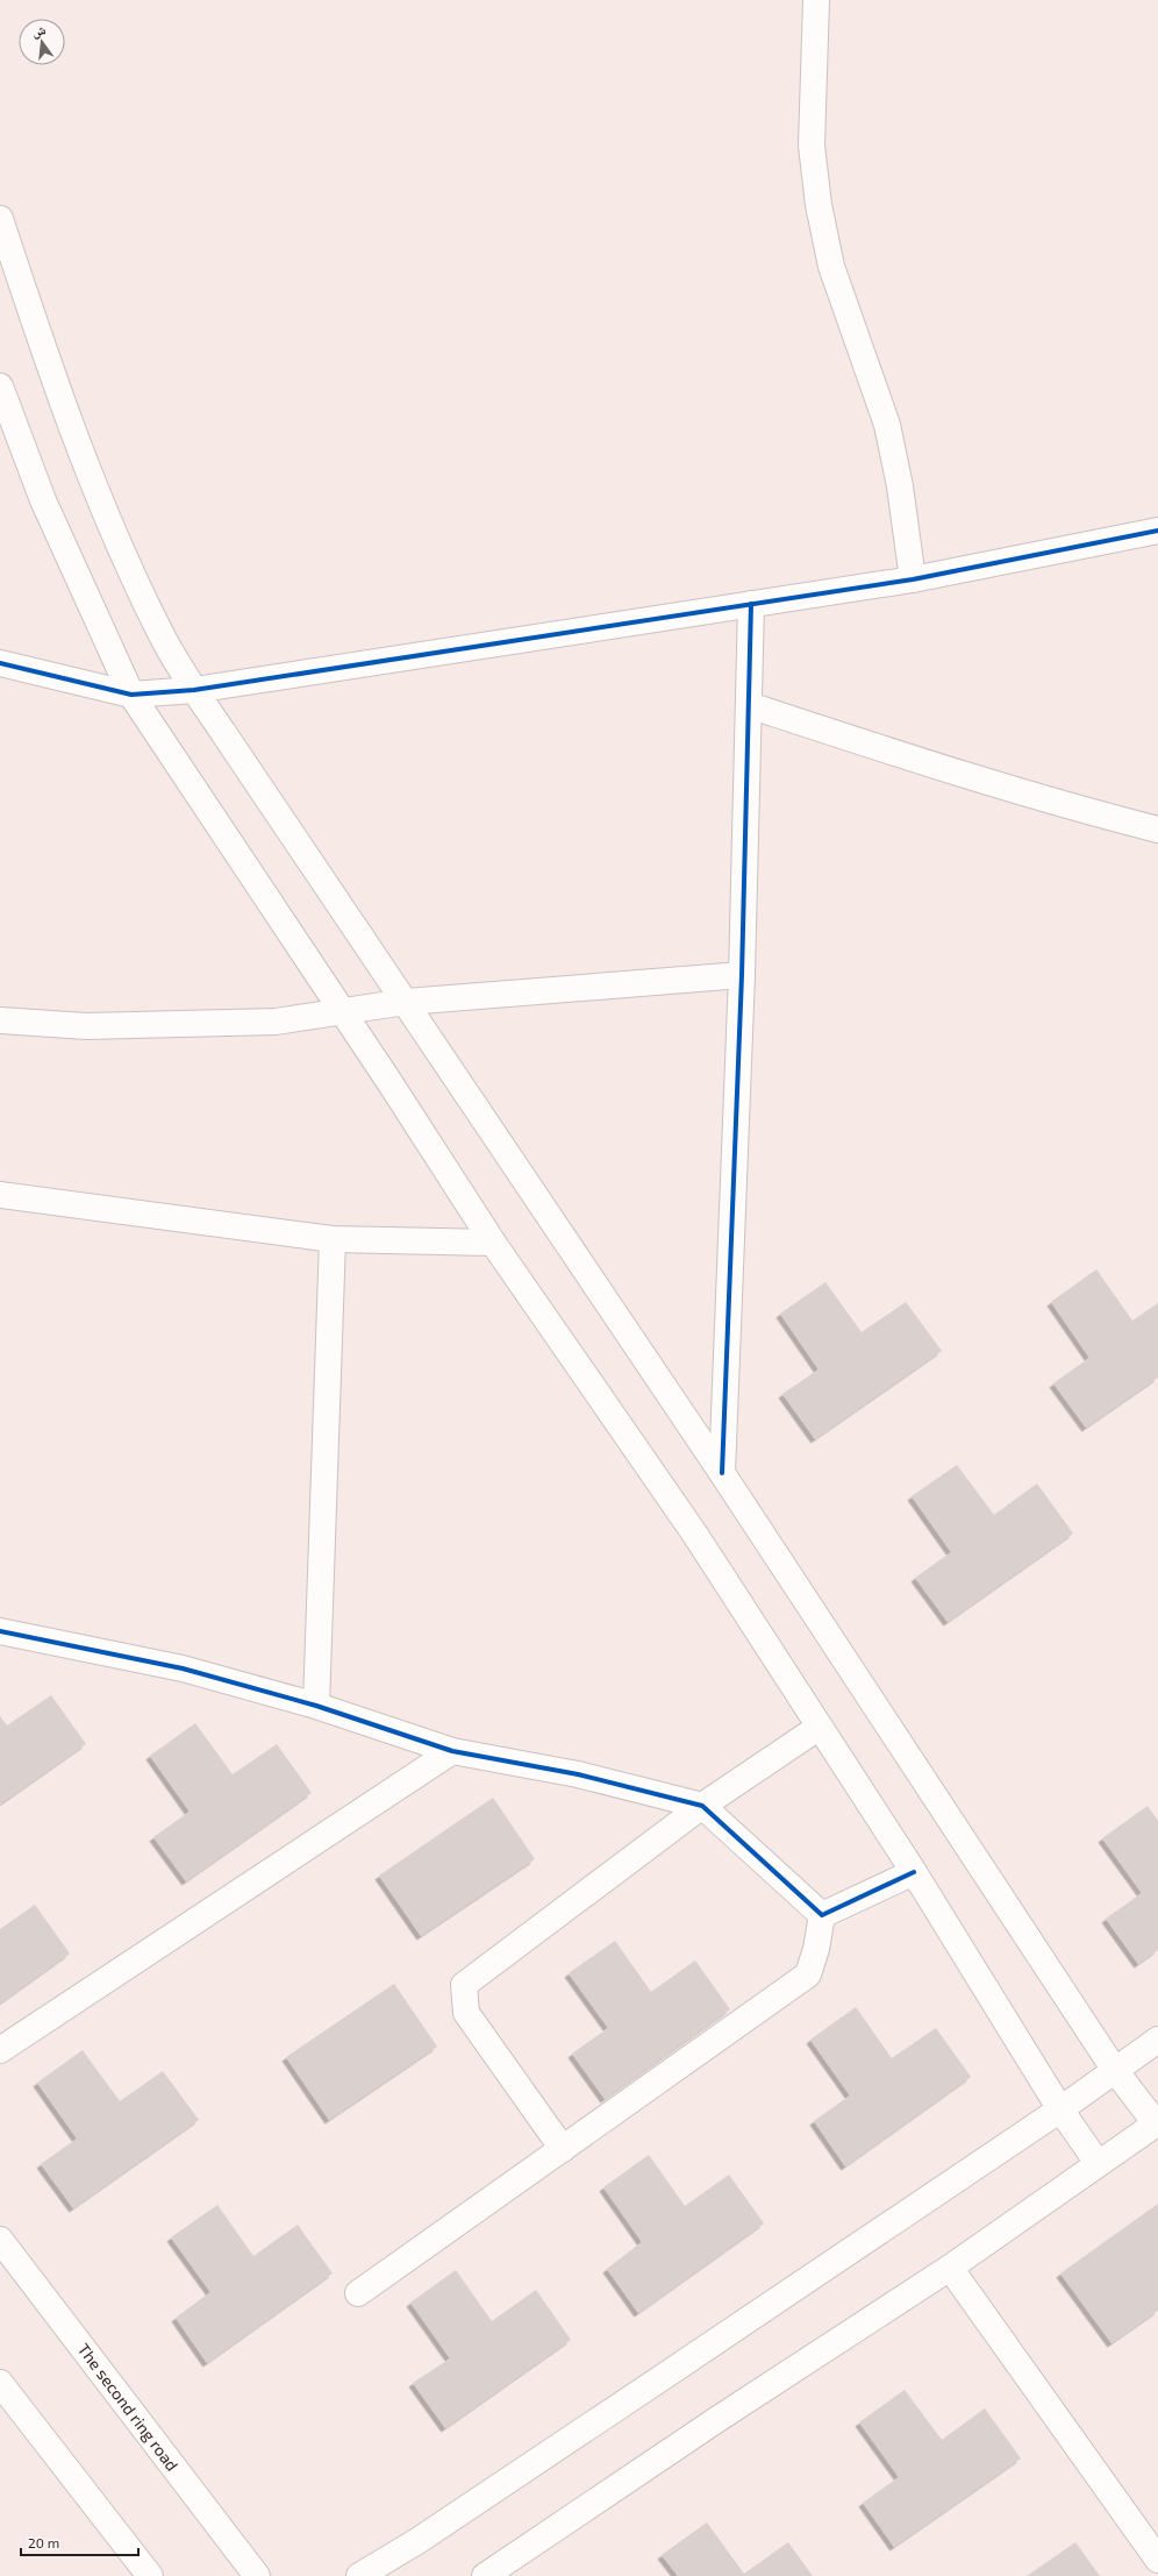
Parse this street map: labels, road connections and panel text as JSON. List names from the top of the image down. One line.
{"streets":{"street":["The second ring road"]},"scale_bar":"20 m","north":"top"}
